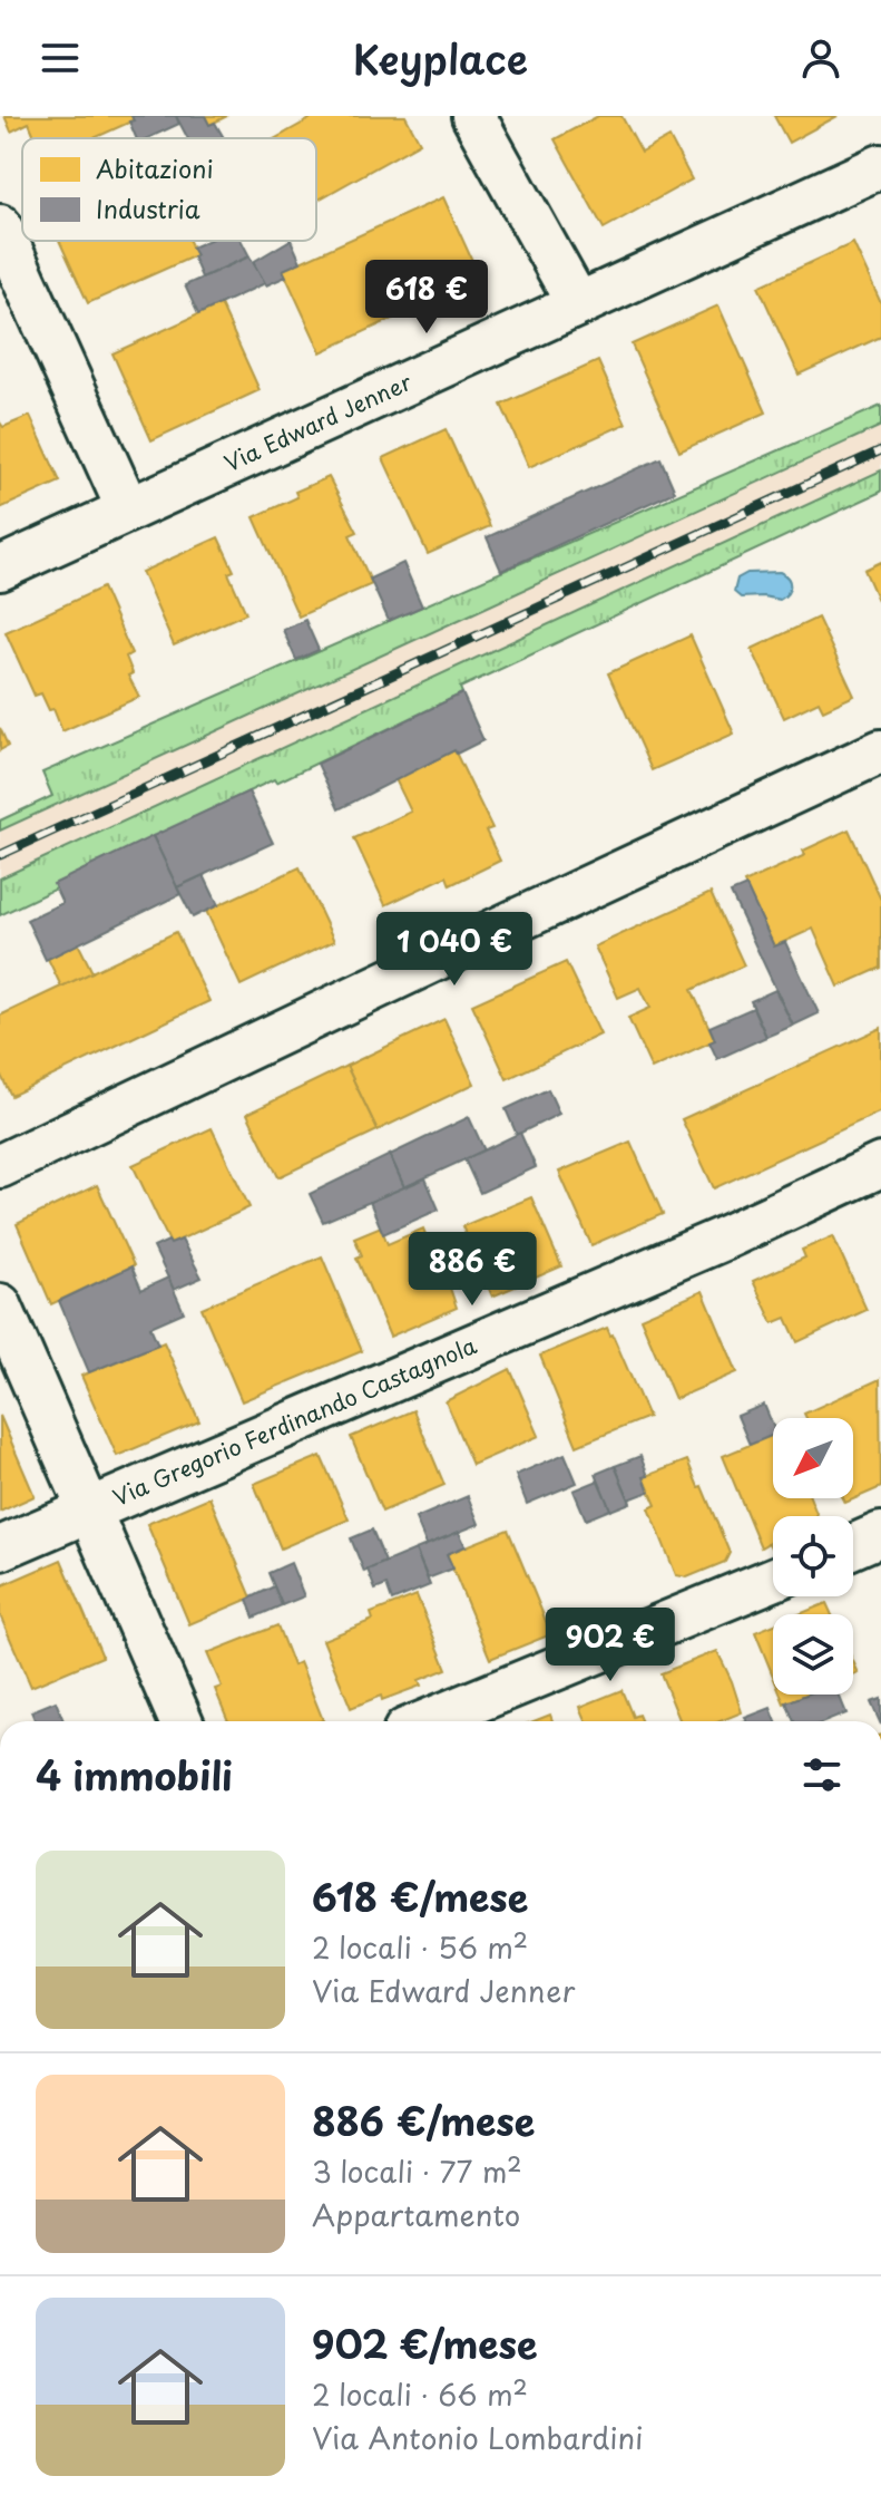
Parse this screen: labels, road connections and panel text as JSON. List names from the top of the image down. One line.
{"streets":{"street":["Via Edward Jenner","Via Gregorio Ferdinando Castagnola"]},"legend":["Abitazioni","Industria"],"north":"bottom left","page":{"header":"Keyplace","price":["618 €","1 040 €","886 €","902 €"],"heading":"4 immobili","list":[{"name":"618 €/mese","note":"2 locali · 56 m² · Via Edward Jenner"},{"name":"886 €/mese","note":"3 locali · 77 m² · Appartamento"},{"name":"902 €/mese","note":"2 locali · 66 m² · Via Antonio Lombardini"}]}}
